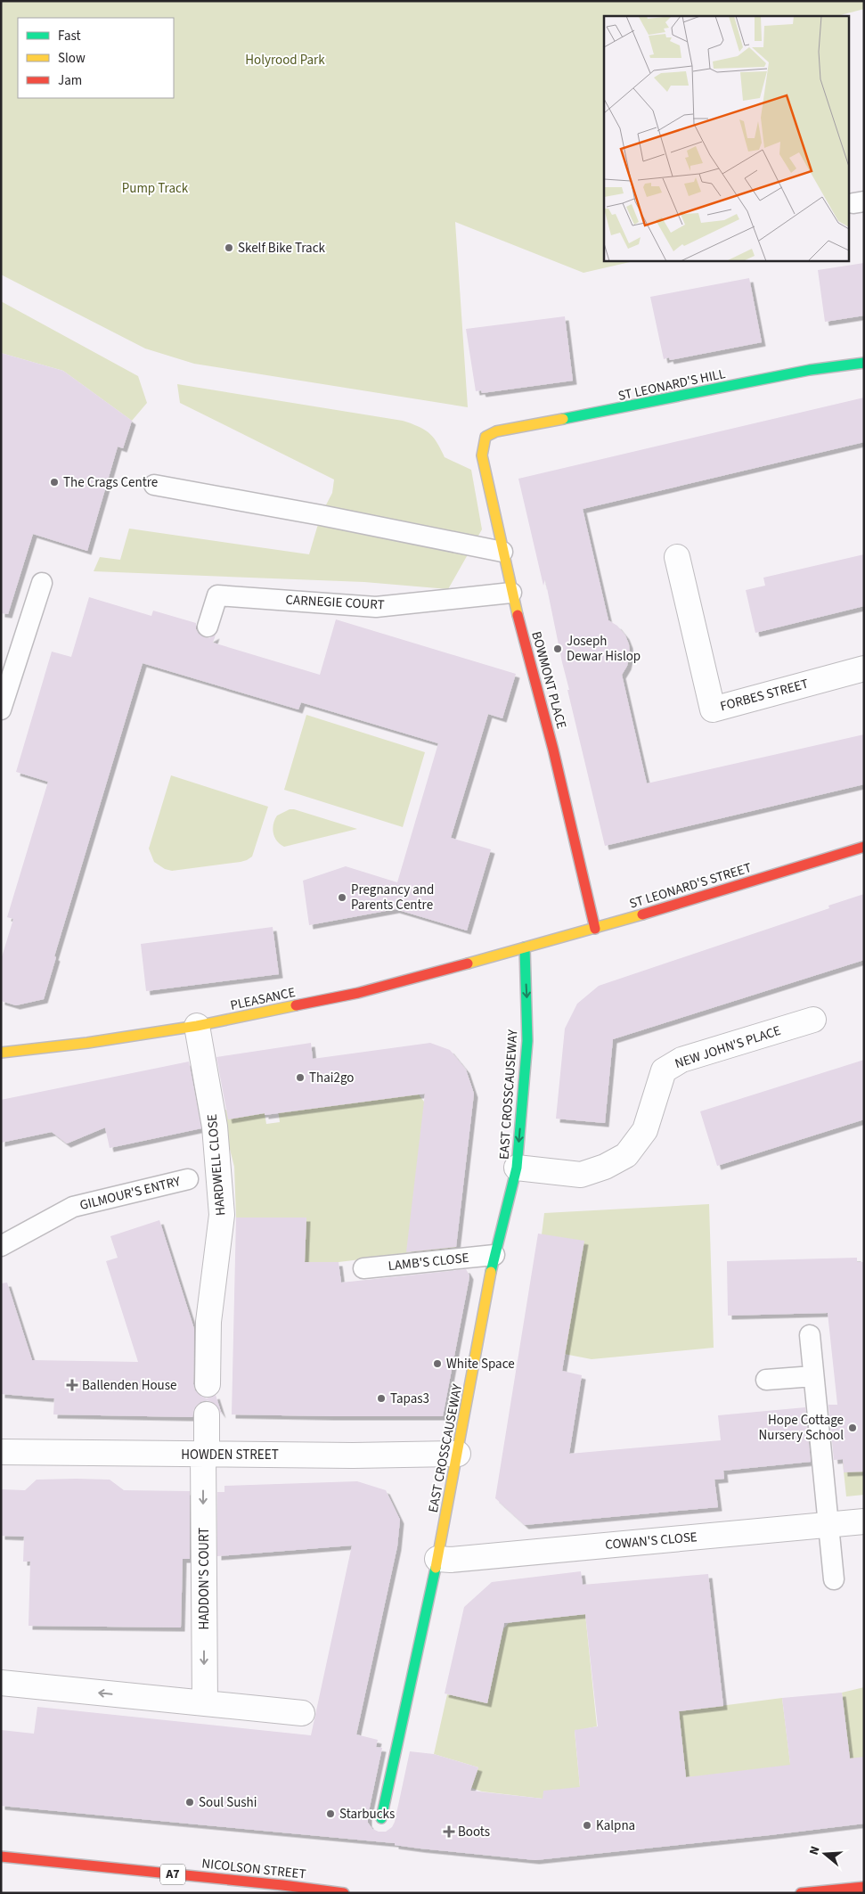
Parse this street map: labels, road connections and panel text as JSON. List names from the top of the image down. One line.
{"streets":{"street":["ST LEONARD'S HILL","BOWMONT PLACE","FORBES STREET","ST LEONARD'S STREET","PLEASANCE","NEW JOHN'S PLACE","EAST CROSSCAUSEWAY","HARDWELL CLOSE","HOWDEN STREET","COWAN'S CLOSE","HADDON'S COURT","NICOLSON STREET","A7"],"lane":["CARNEGIE COURT","GILMOUR'S ENTRY","LAMB'S CLOSE"]},"crossings":[["ST LEONARD'S HILL","BOWMONT PLACE"],["CARNEGIE COURT","BOWMONT PLACE"],["BOWMONT PLACE","ST LEONARD'S STREET"],["ST LEONARD'S STREET","PLEASANCE"],["ST LEONARD'S STREET","EAST CROSSCAUSEWAY"],["PLEASANCE","EAST CROSSCAUSEWAY"],["PLEASANCE","HARDWELL CLOSE"],["NEW JOHN'S PLACE","EAST CROSSCAUSEWAY"],["EAST CROSSCAUSEWAY","LAMB'S CLOSE"],["EAST CROSSCAUSEWAY","HOWDEN STREET"],["EAST CROSSCAUSEWAY","COWAN'S CLOSE"],["HOWDEN STREET","HADDON'S COURT"]],"one_way":["HADDON'S COURT"],"parks":["Holyrood Park","Pump Track"],"places":{"other":["Skelf Bike Track","The Crags Centre","Joseph Dewar Hislop","Pregnancy and Parents Centre","Thai2go","White Space","Tapas3","Hope Cottage Nursery School","Soul Sushi","Starbucks","Kalpna"],"health":["Ballenden House","Boots"]},"legend":["Fast","Slow","Jam"],"north":"left"}
